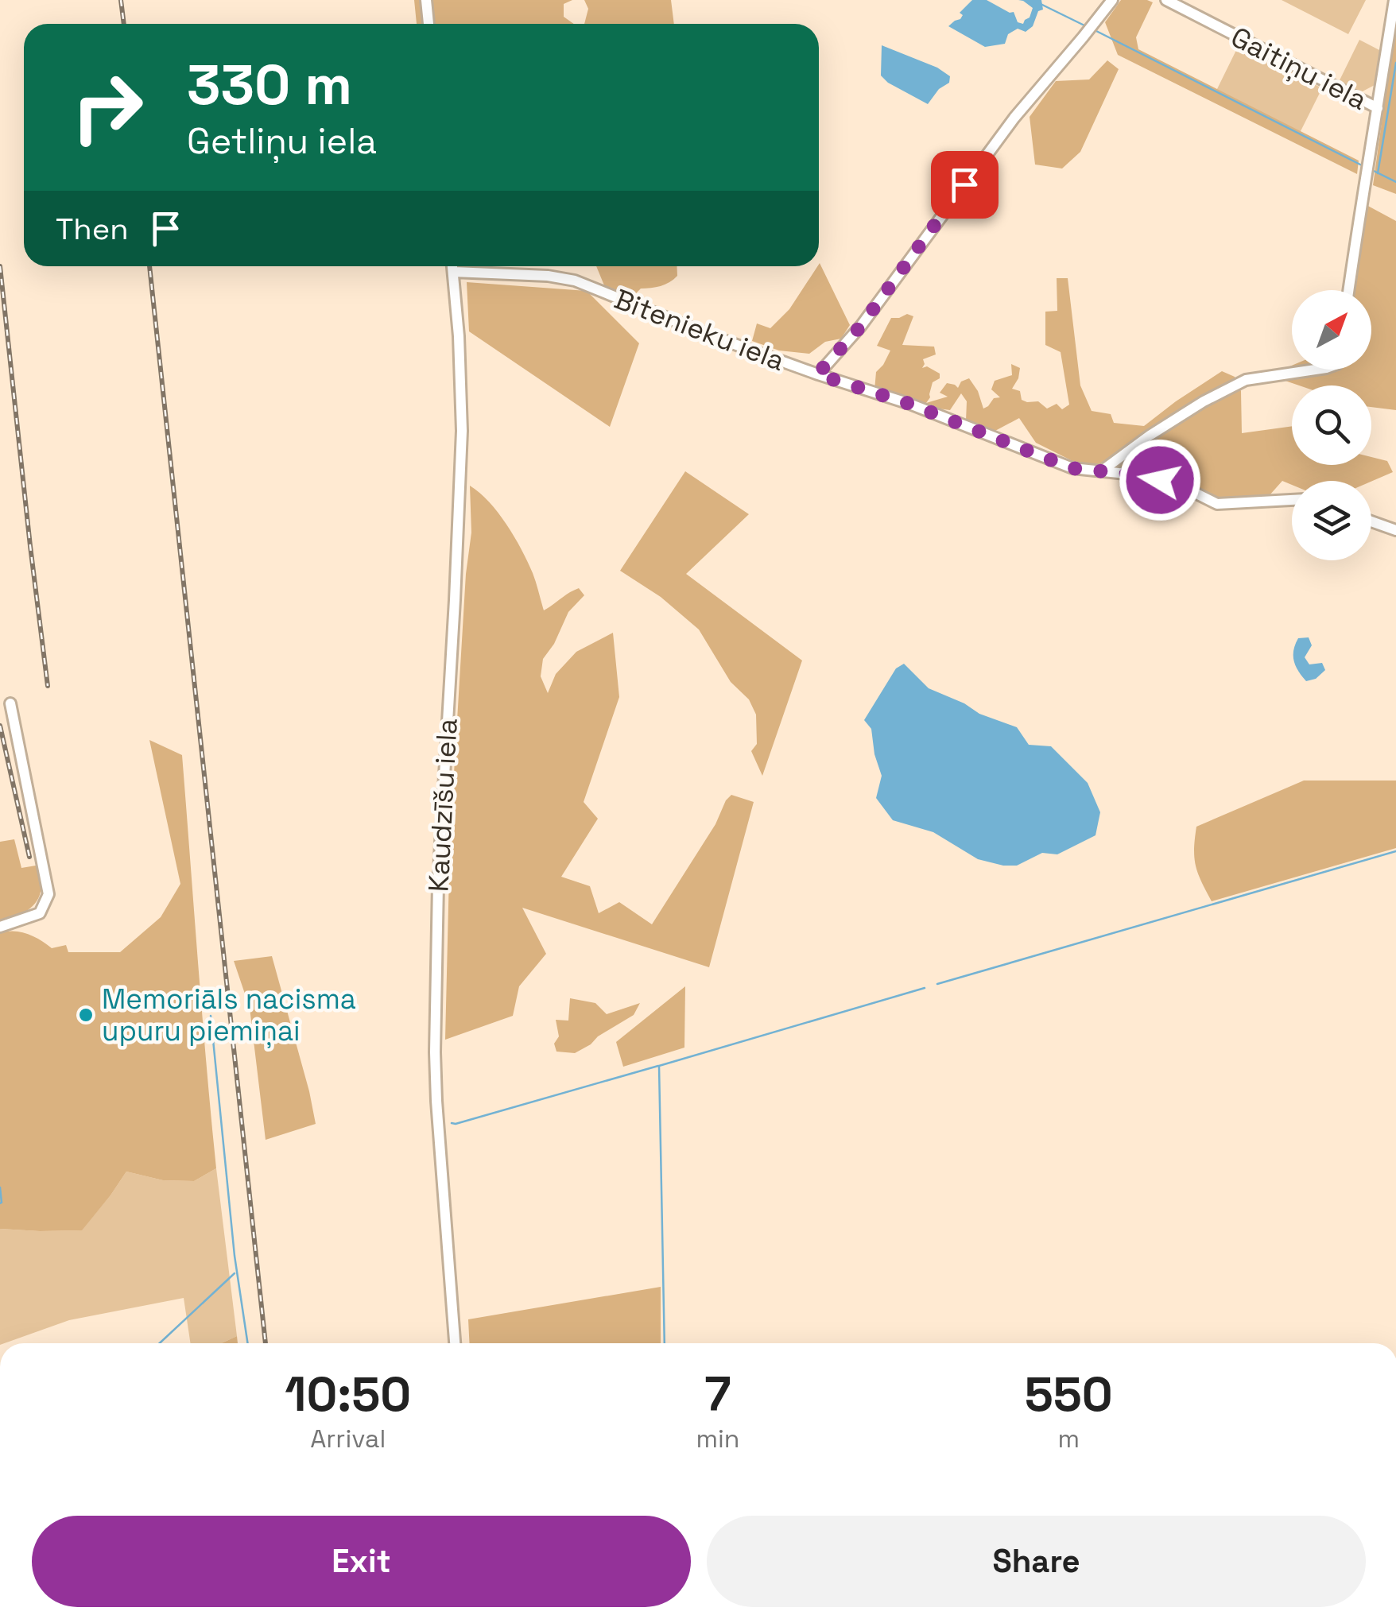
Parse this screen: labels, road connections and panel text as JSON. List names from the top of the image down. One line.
{"streets":{"street":["Gaitiņu iela","Bitenieku iela","Kaudzīšu iela"]},"crossings":[["Bitenieku iela","Kaudzīšu iela"]],"places":["Memoriāls nacisma upuru piemiņai"],"north":"top right","page":{"turn":["330 m","Getliņu iela"],"then":"Then","eta":["10:50","Arrival","7","min","550","m"],"buttons":["Exit","Share"]}}
